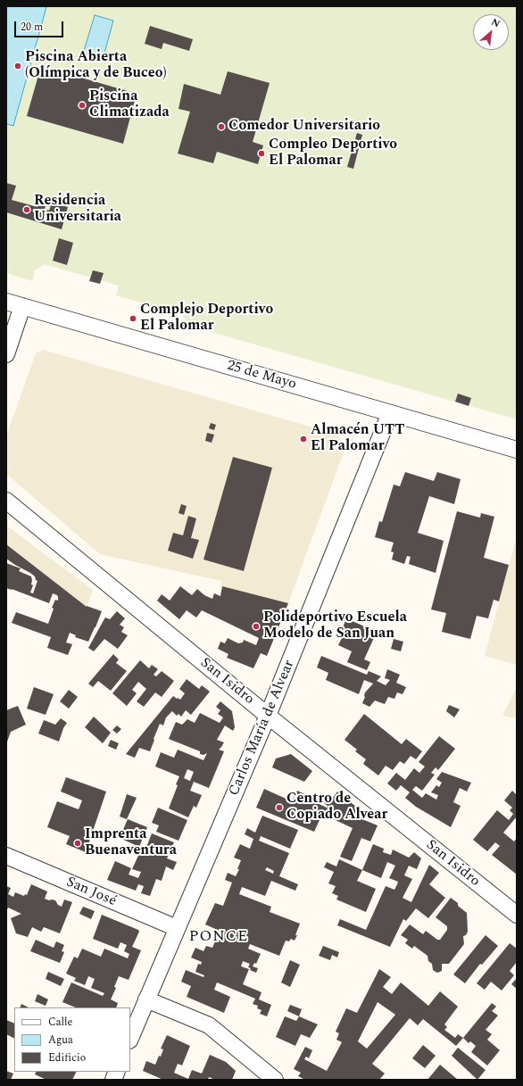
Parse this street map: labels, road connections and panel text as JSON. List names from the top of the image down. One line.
{"streets":{"street":["25 de Mayo","San Isidro","Carlos María de Alvear","San José"]},"crossings":[["25 de Mayo","Carlos María de Alvear"],["San Isidro","Carlos María de Alvear"],["Carlos María de Alvear","San José"]],"districts":["PONCE"],"places":["Piscina Abierta (Olímpica y de Buceo)","Piscina Climatizada","Comedor Universitario","Compleo Deportivo El Palomar","Residencia Universitaria","Complejo Deportivo El Palomar","Almacén UTT El Palomar","Polideportivo Escuela Modelo de San Juan","Centro de Copiado Alvear","Imprenta Buenaventura"],"legend":["Calle","Agua","Edificio"],"scale_bar":"20 m","north":"top right"}
